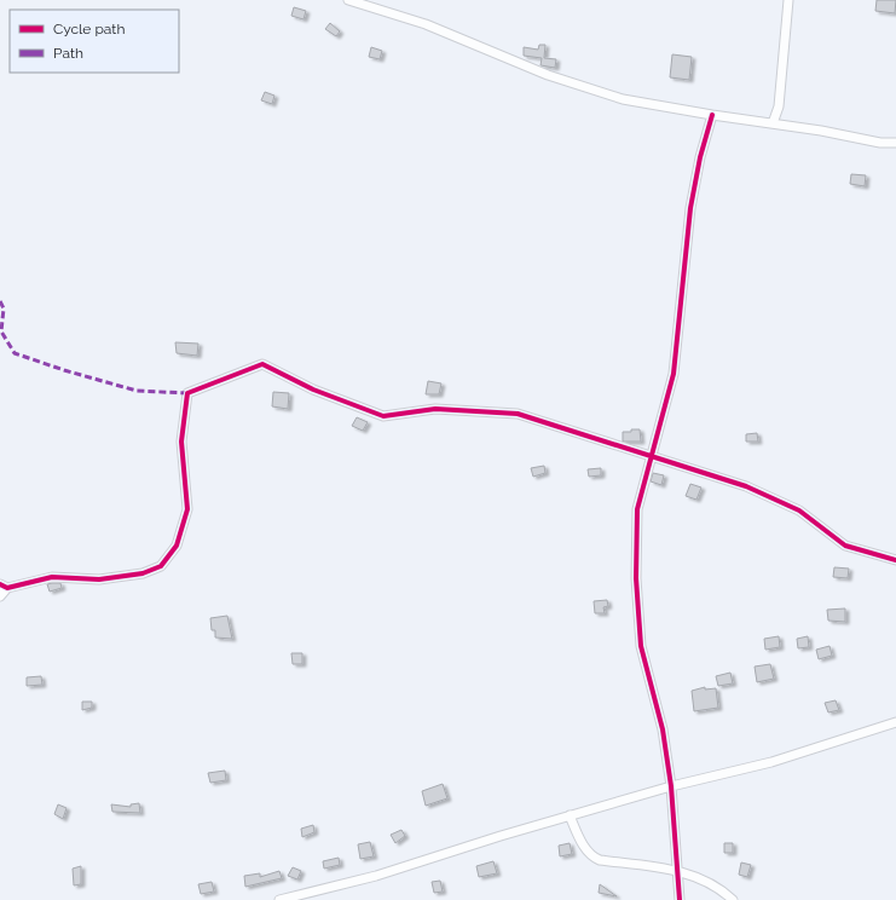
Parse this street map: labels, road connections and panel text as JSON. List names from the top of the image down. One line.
{"legend":["Cycle path","Path"]}
